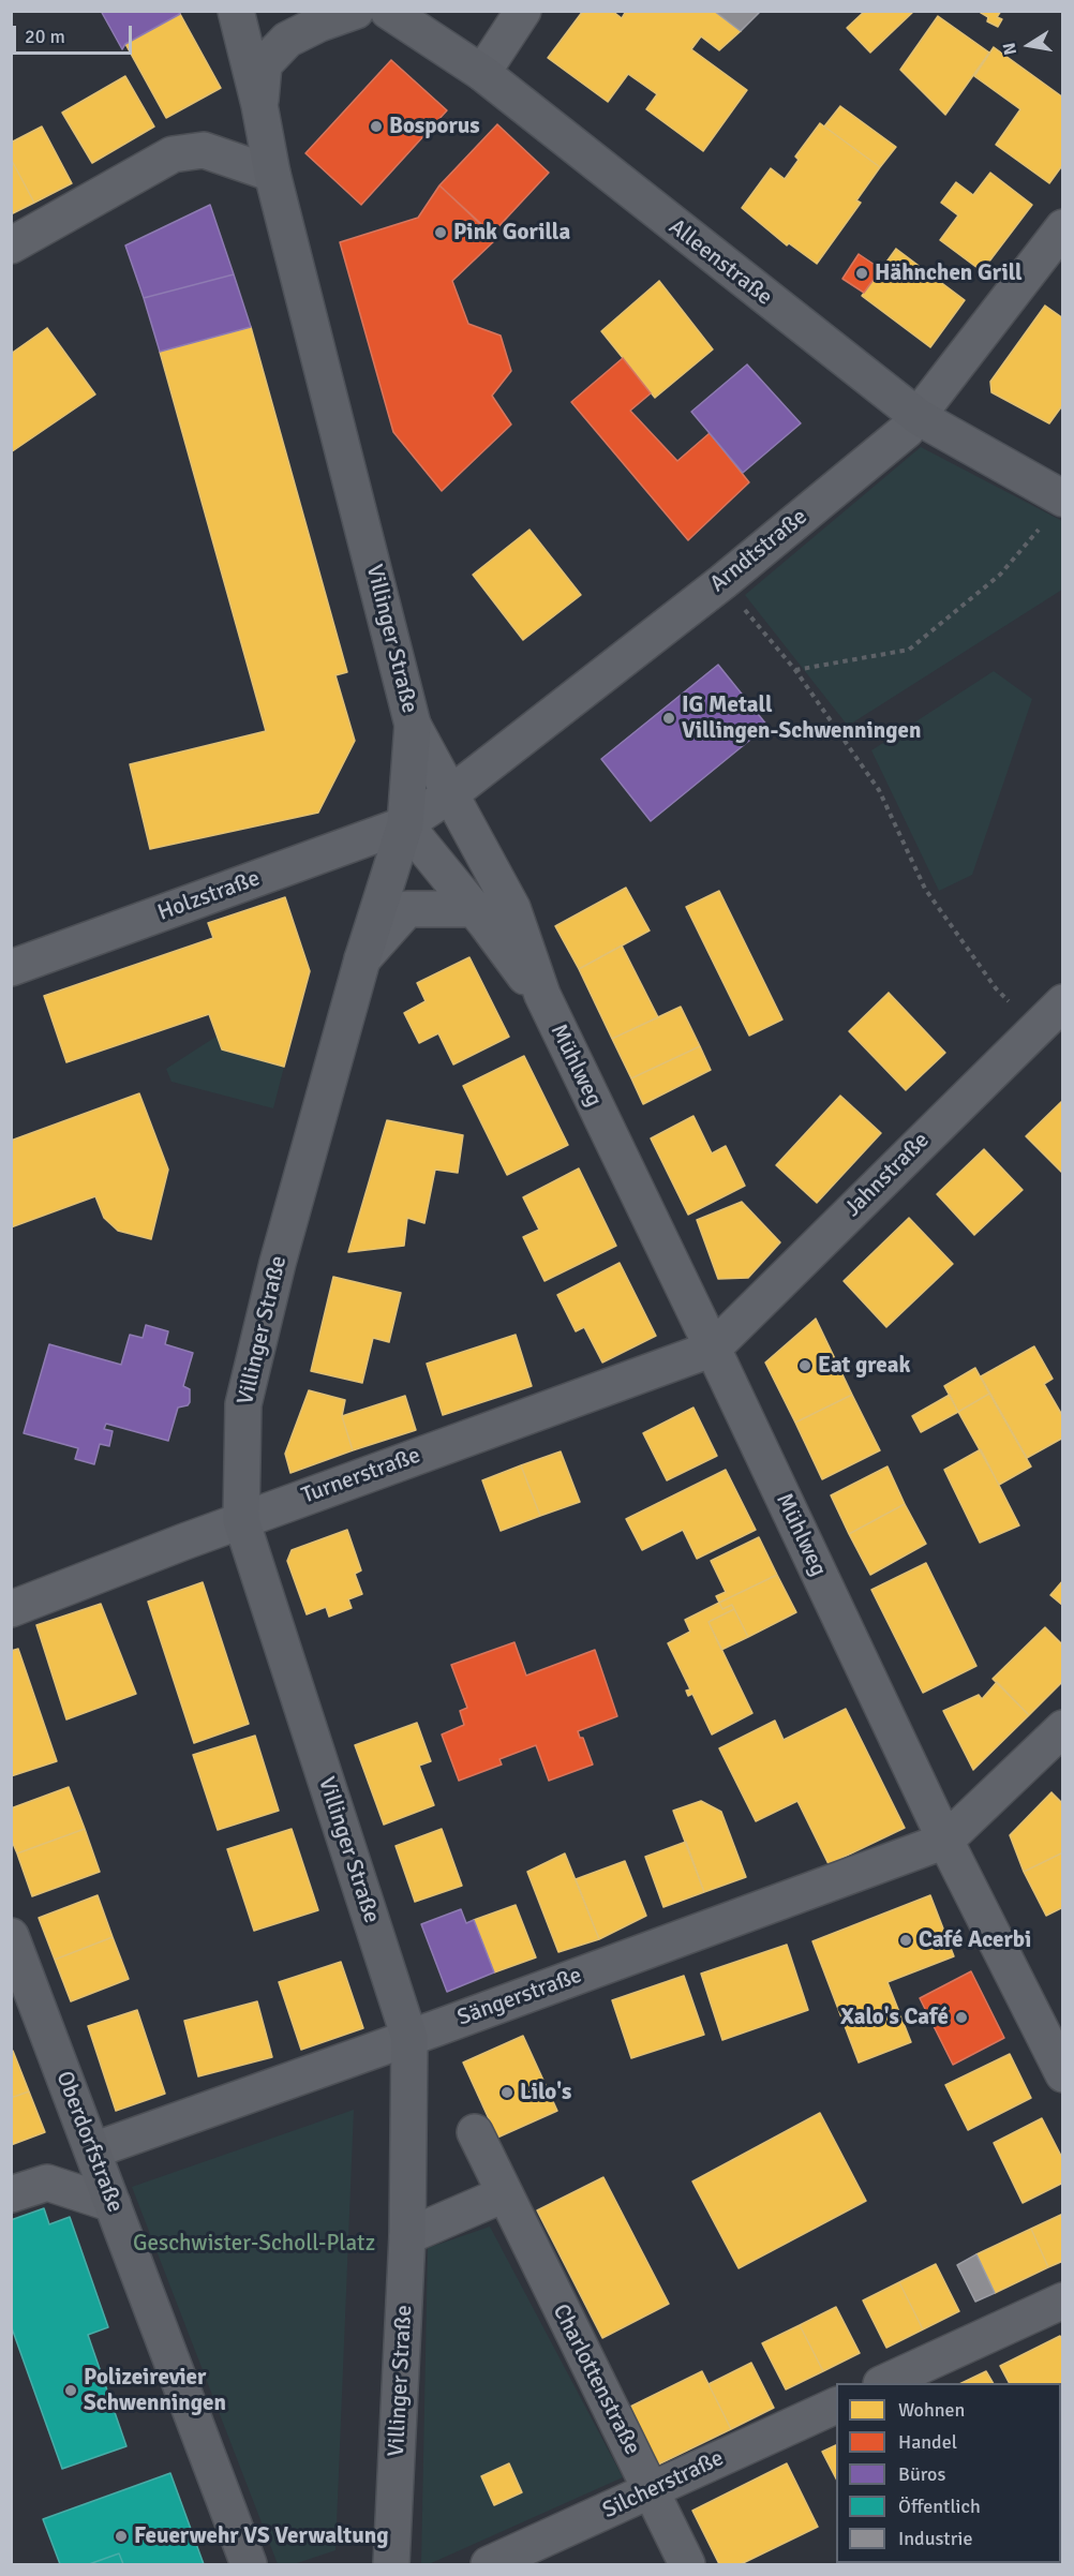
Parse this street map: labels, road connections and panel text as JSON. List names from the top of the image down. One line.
{"streets":{"main road":["Alleenstraße","Villinger Straße","Oberdorfstraße"],"street":["Arndtstraße","Holzstraße","Mühlweg","Jahnstraße","Turnerstraße","Sängerstraße","Charlottenstraße","Silcherstraße"]},"crossings":[["Alleenstraße","Arndtstraße"],["Arndtstraße","Villinger Straße"],["Arndtstraße","Holzstraße"],["Arndtstraße","Mühlweg"],["Villinger Straße","Holzstraße"],["Villinger Straße","Mühlweg"],["Villinger Straße","Turnerstraße"],["Villinger Straße","Sängerstraße"],["Holzstraße","Mühlweg"],["Mühlweg","Jahnstraße"],["Mühlweg","Turnerstraße"],["Mühlweg","Sängerstraße"],["Jahnstraße","Turnerstraße"],["Sängerstraße","Oberdorfstraße"],["Charlottenstraße","Silcherstraße"]],"parks":["Geschwister-Scholl-Platz"],"places":["Bosporus","Pink Gorilla","Hähnchen Grill","IG Metall Villingen-Schwenningen","Eat greak","Café Acerbi","Xalo's Café","Lilo's","Polizeirevier Schwenningen","Feuerwehr VS Verwaltung"],"legend":["Wohnen","Handel","Büros","Öffentlich","Industrie"],"scale_bar":"20 m","north":"left"}
